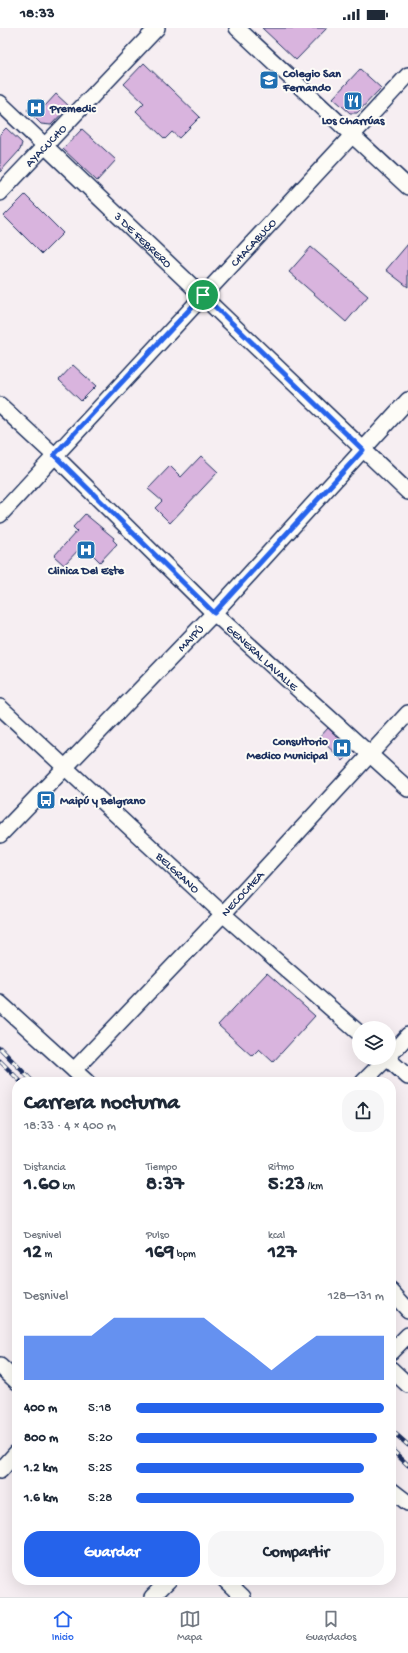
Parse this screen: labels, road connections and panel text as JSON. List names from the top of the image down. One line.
{"streets":{"street":["AYACUCHO","3 DE FEBRERO","CHACABUCO","MAIPÚ","GENERAL LAVALLE","BELGRANO","NECOCHEA"]},"crossings":[["AYACUCHO","3 DE FEBRERO"],["3 DE FEBRERO","CHACABUCO"],["3 DE FEBRERO","MAIPÚ"],["CHACABUCO","GENERAL LAVALLE"],["MAIPÚ","GENERAL LAVALLE"],["MAIPÚ","BELGRANO"],["GENERAL LAVALLE","NECOCHEA"],["BELGRANO","NECOCHEA"]],"places":{"school or university":["Colegio San Fernando"],"restaurant":["Los Charrúas"],"hospital":["Premedic","Clinica Del Este","Consultorio Medico Municipal"],"bus stop":["Maipú y Belgrano"]},"page":{"status":"18:33","heading":["Carrera nocturna","18:33 · 4 × 400 m"],"stats":[["Distancia","1.60 km"],["Tiempo","8:37"],["Ritmo","5:23 /km"],["Desnivel","12 m"],["Pulso","169 bpm"],["kcal","127"]],"chart":["Desnivel","128–131 m"],"list":[{"name":"400 m","note":"5:18"},{"name":"800 m","note":"5:20"},{"name":"1.2 km","note":"5:25"},{"name":"1.6 km","note":"5:28"}],"buttons":["Guardar","Compartir"],"tabs":["Inicio","Mapa","Guardados"]}}
